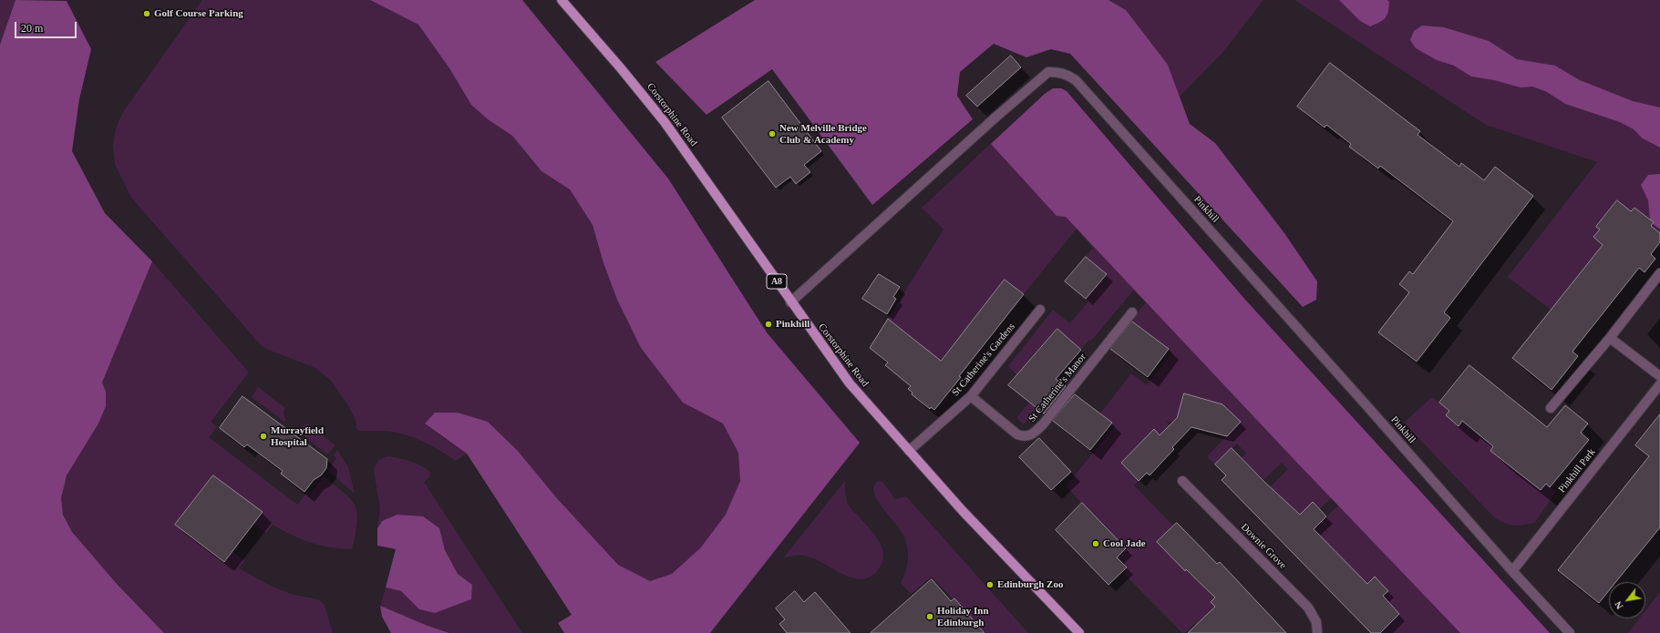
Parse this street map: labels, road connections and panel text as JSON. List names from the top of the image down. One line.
{"streets":{"main road":["Corstorphine Road","A8"],"street":["Pinkhill","St Catherine's Gardens","St Catherine's Manor","Pinkhill Park","Downie Grove"]},"crossings":[["Corstorphine Road","Pinkhill"],["Corstorphine Road","St Catherine's Gardens"],["Pinkhill","Pinkhill Park"],["St Catherine's Gardens","St Catherine's Manor"]],"places":["Golf Course Parking","New Melville Bridge Club & Academy","Pinkhill","Murrayfield Hospital","Cool Jade","Edinburgh Zoo","Holiday Inn Edinburgh"],"scale_bar":"20 m","north":"bottom left"}
